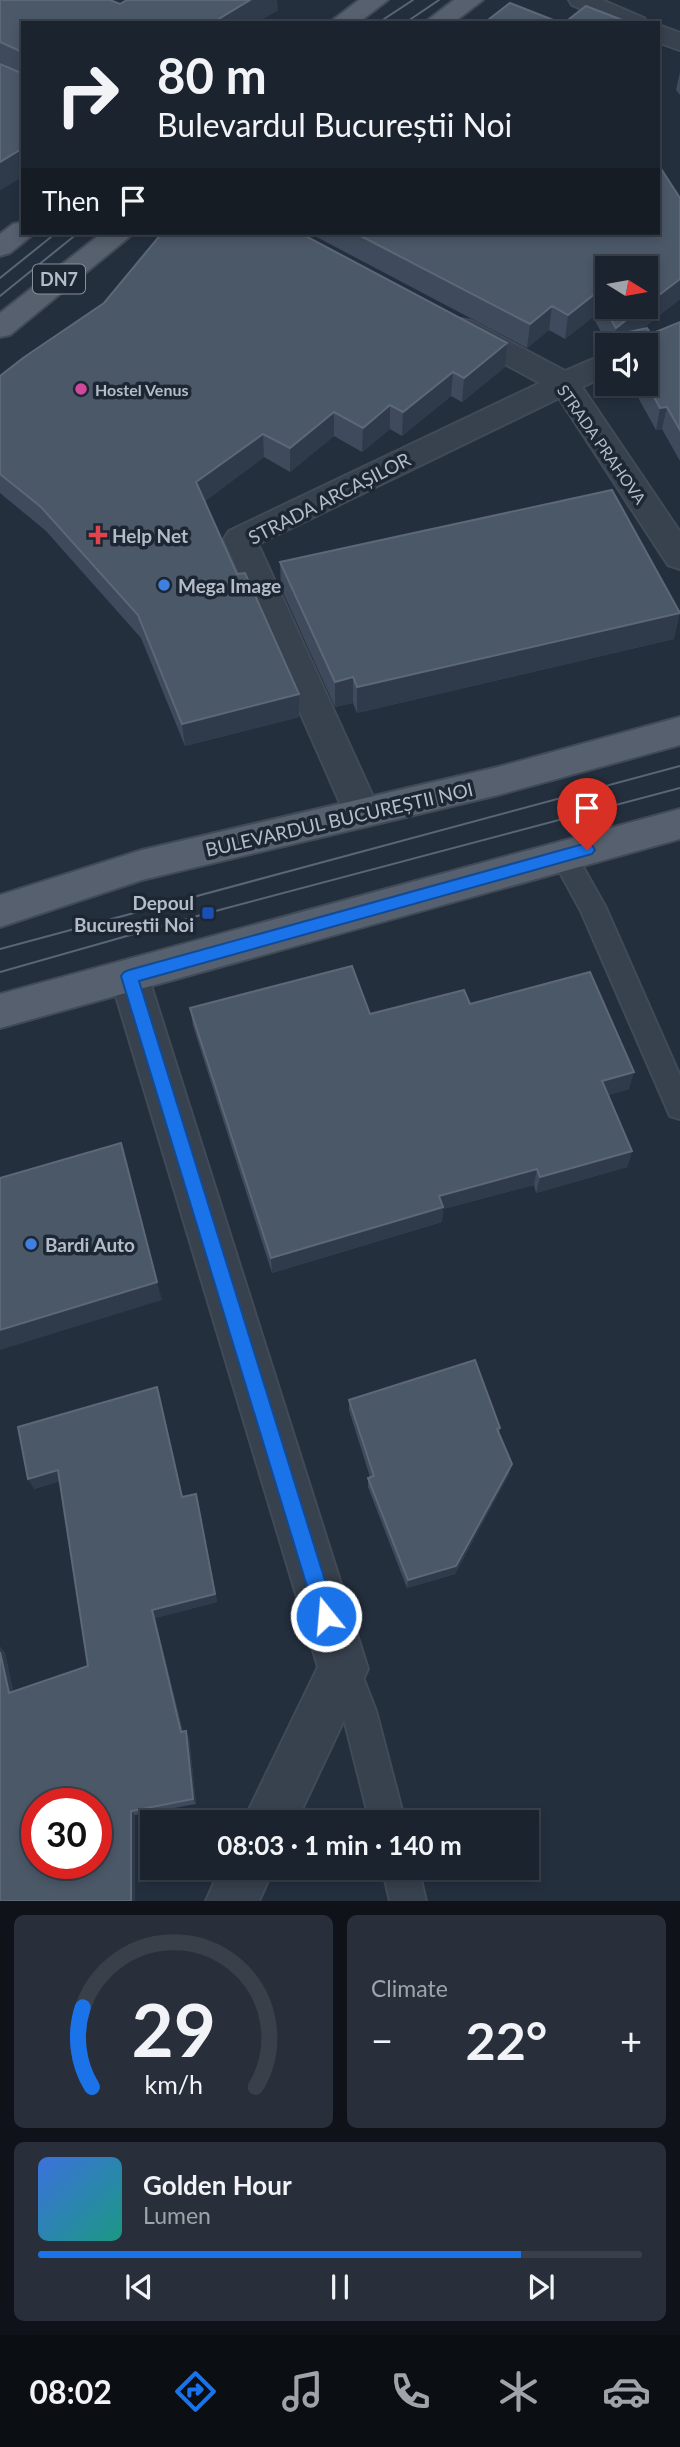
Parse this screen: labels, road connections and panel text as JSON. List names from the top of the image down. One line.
{"streets":{"main road":["DN7","BULEVARDUL BUCUREȘTII NOI"],"street":["STRADA PRAHOVA","STRADA ARCAȘILOR"]},"crossings":[["STRADA PRAHOVA","STRADA ARCAȘILOR"],["STRADA ARCAȘILOR","BULEVARDUL BUCUREȘTII NOI"]],"places":{"other":["Hostel Venus","Mega Image","Bardi Auto"],"health":["Help Net"],"transit":["Depoul Bucureștii Noi"]},"north":"right","page":{"turn":["80 m","Bulevardul Bucureștii Noi"],"then":"Then","limit":"30","trip":"08:03 · 1 min · 140 m","tile":"Climate","heat":["−","22°","+"],"song":["Golden Hour","Lumen"],"tabs":"08:02","gauge":["29","km/h"]}}
